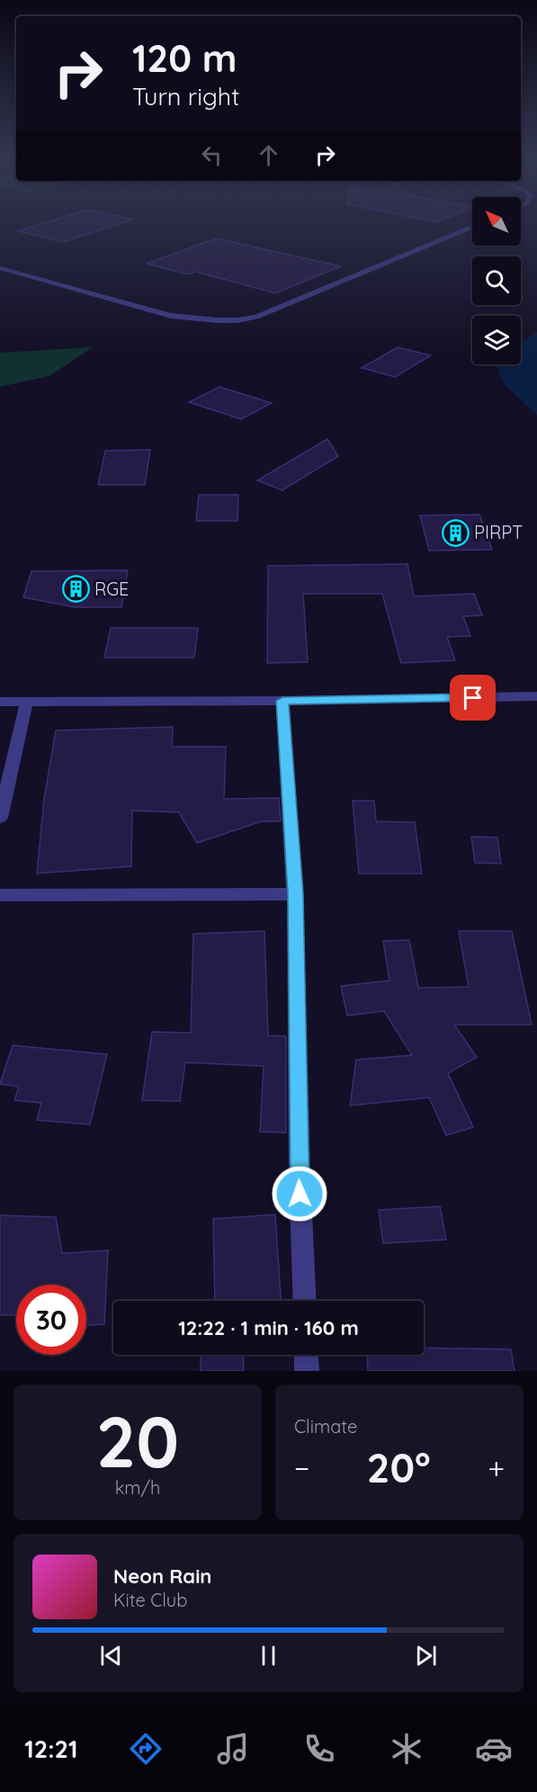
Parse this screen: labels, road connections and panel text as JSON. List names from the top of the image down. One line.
{"places":{"building":["PIRPT","RGE"]},"north":"top left","page":{"turn":["120 m","Turn right"],"limit":"30","trip":"12:22 · 1 min · 160 m","tile":[["20","km/h"],"Climate"],"heat":["−","20°","+"],"song":["Neon Rain","Kite Club"],"tabs":"12:21"}}
